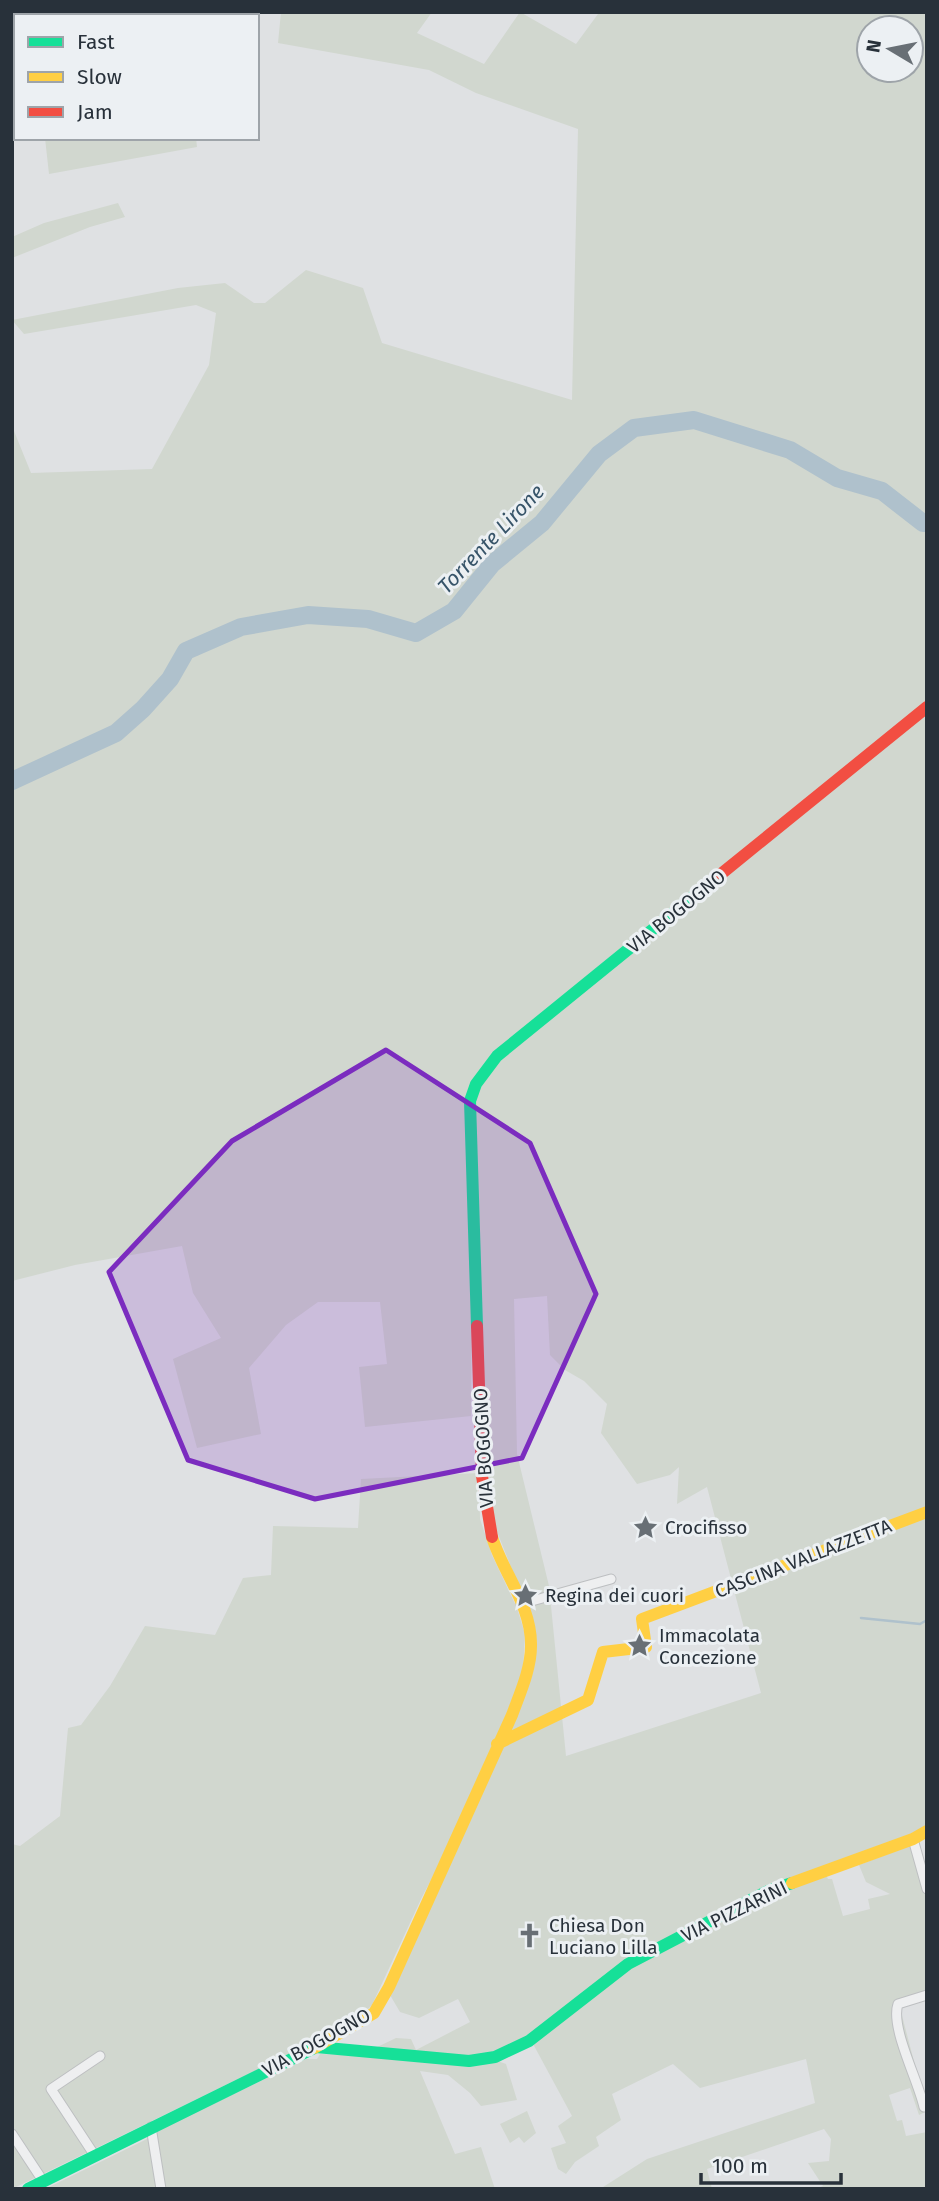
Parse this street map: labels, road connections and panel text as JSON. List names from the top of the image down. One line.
{"streets":{"main road":["VIA BOGOGNO","CASCINA VALLAZZETTA","VIA PIZZARINI"]},"crossings":[["VIA BOGOGNO","CASCINA VALLAZZETTA"],["VIA BOGOGNO","VIA PIZZARINI"]],"water":["Torrente Lirone"],"places":{"place":["Crocifisso","Regina dei cuori","Immacolata Concezione"],"church":["Chiesa Don Luciano Lilla"]},"legend":["Fast","Slow","Jam"],"scale_bar":"100 m","north":"left"}
